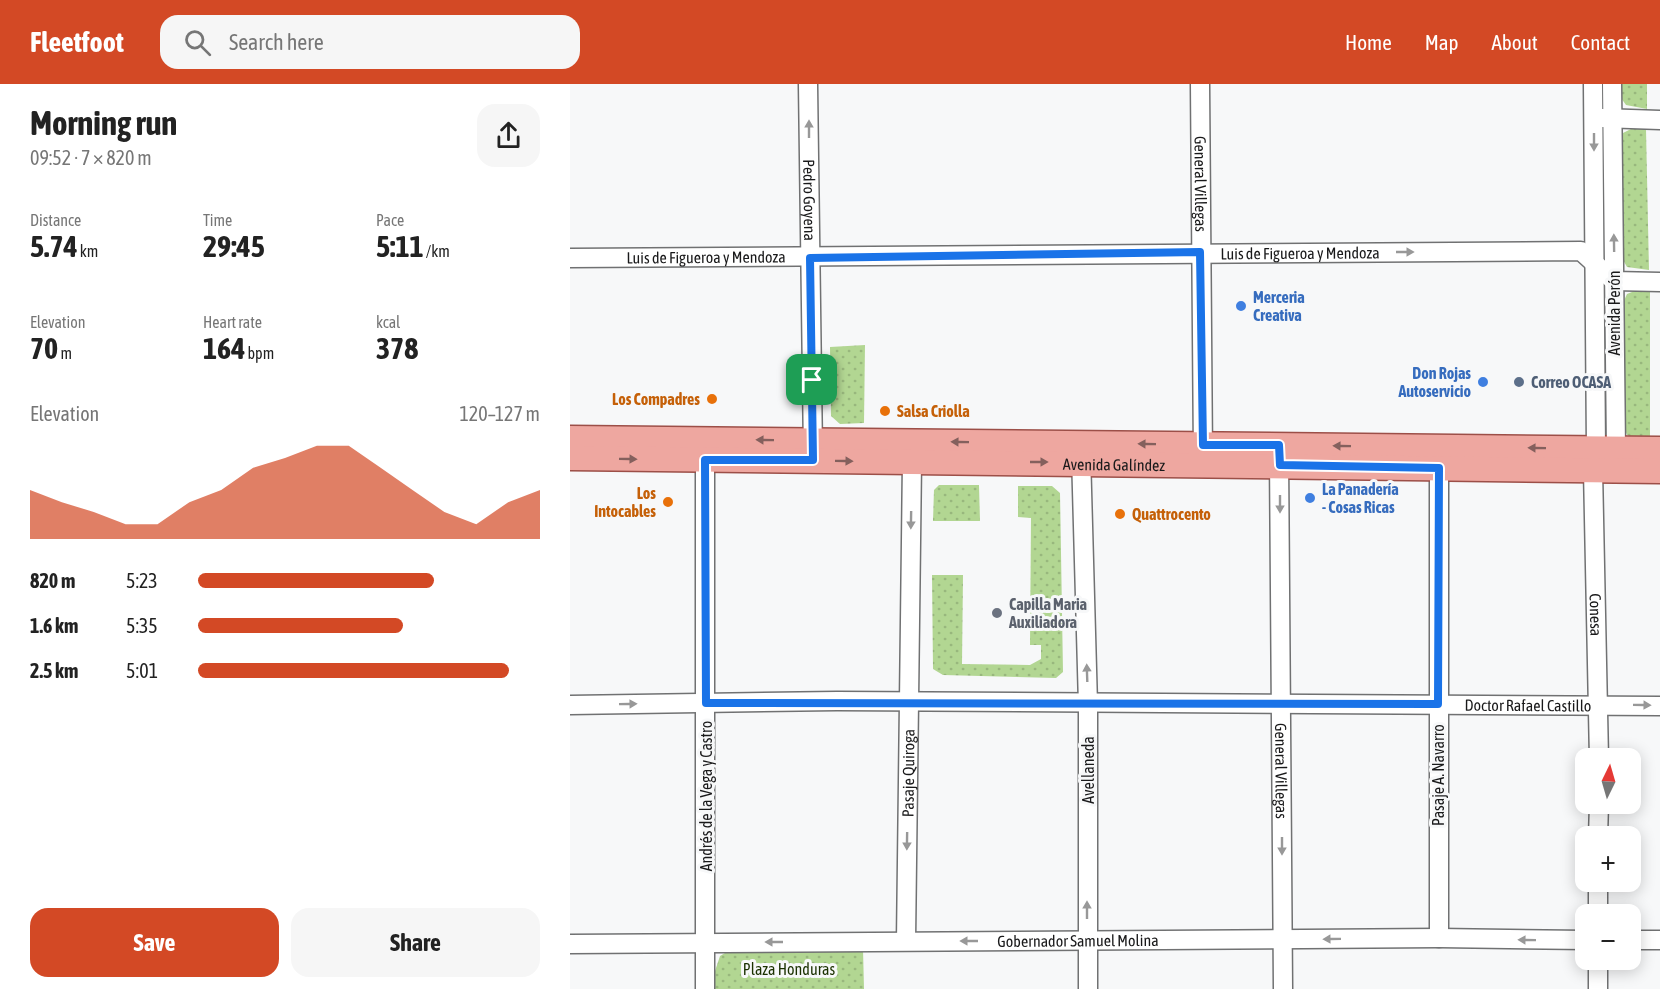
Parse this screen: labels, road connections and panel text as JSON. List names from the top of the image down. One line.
{"streets":{"main road":["Avenida Galíndez"],"street":["General Villegas","Pedro Goyena","Luis de Figueroa y Mendoza","Avenida Perón","Conesa","Doctor Rafael Castillo","Avellaneda","Pasaje Quiroga","Pasaje A. Navarro","Andrés de la Vega y Castro","Gobernador Samuel Molina"]},"crossings":[["General Villegas","Luis de Figueroa y Mendoza"],["General Villegas","Avenida Galíndez"],["General Villegas","Doctor Rafael Castillo"],["General Villegas","Gobernador Samuel Molina"],["Pedro Goyena","Luis de Figueroa y Mendoza"],["Pedro Goyena","Avenida Galíndez"],["Luis de Figueroa y Mendoza","Avenida Perón"],["Avenida Perón","Avenida Galíndez"],["Avenida Perón","Conesa"],["Avenida Galíndez","Conesa"],["Avenida Galíndez","Avellaneda"],["Avenida Galíndez","Pasaje Quiroga"],["Avenida Galíndez","Pasaje A. Navarro"],["Avenida Galíndez","Andrés de la Vega y Castro"],["Conesa","Doctor Rafael Castillo"],["Doctor Rafael Castillo","Avellaneda"],["Doctor Rafael Castillo","Pasaje Quiroga"],["Doctor Rafael Castillo","Pasaje A. Navarro"],["Doctor Rafael Castillo","Andrés de la Vega y Castro"],["Avellaneda","Gobernador Samuel Molina"],["Pasaje Quiroga","Gobernador Samuel Molina"],["Pasaje A. Navarro","Gobernador Samuel Molina"],["Andrés de la Vega y Castro","Gobernador Samuel Molina"]],"one_way":["General Villegas","Pedro Goyena","Luis de Figueroa y Mendoza","Avellaneda","Pasaje Quiroga","Gobernador Samuel Molina"],"parks":["Plaza Honduras"],"places":["Merceria Creativa","Don Rojas Autoservicio","Correo OCASA","Los Compadres","Salsa Criolla","La Panadería - Cosas Ricas","Los Intocables","Quattrocento","Capilla Maria Auxiliadora"],"north":"top","page":{"header":"Fleetfoot","search":"Search here","nav":["Home","Map","About","Contact"],"heading":["Morning run","09:52 · 7 × 820 m"],"stats":[["Distance","5.74 km"],["Time","29:45"],["Pace","5:11 /km"],["Elevation","70 m"],["Heart rate","164 bpm"],["kcal","378"]],"chart":["Elevation","120–127 m"],"list":[{"name":"820 m","note":"5:23"},{"name":"1.6 km","note":"5:35"},{"name":"2.5 km","note":"5:01"}],"map_buttons":["+","−"],"buttons":["Save","Share"]}}
